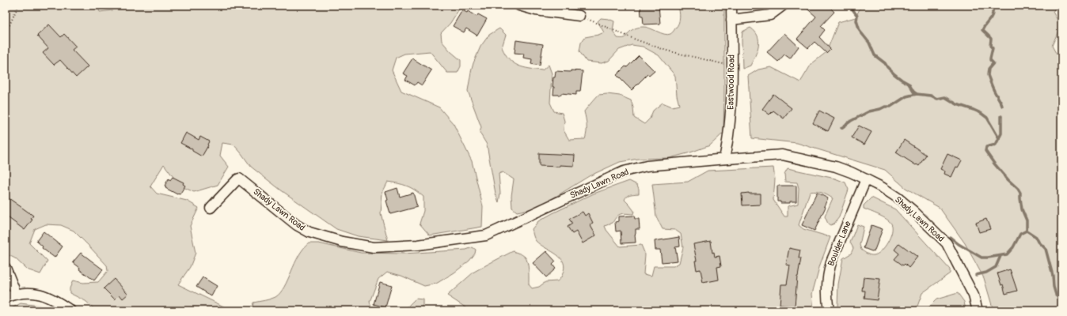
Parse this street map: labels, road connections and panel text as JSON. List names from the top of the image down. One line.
{"streets":{"street":["Eastwood Road","Shady Lawn Road","Boulder Lane"]},"crossings":[["Eastwood Road","Shady Lawn Road"],["Shady Lawn Road","Boulder Lane"]]}
